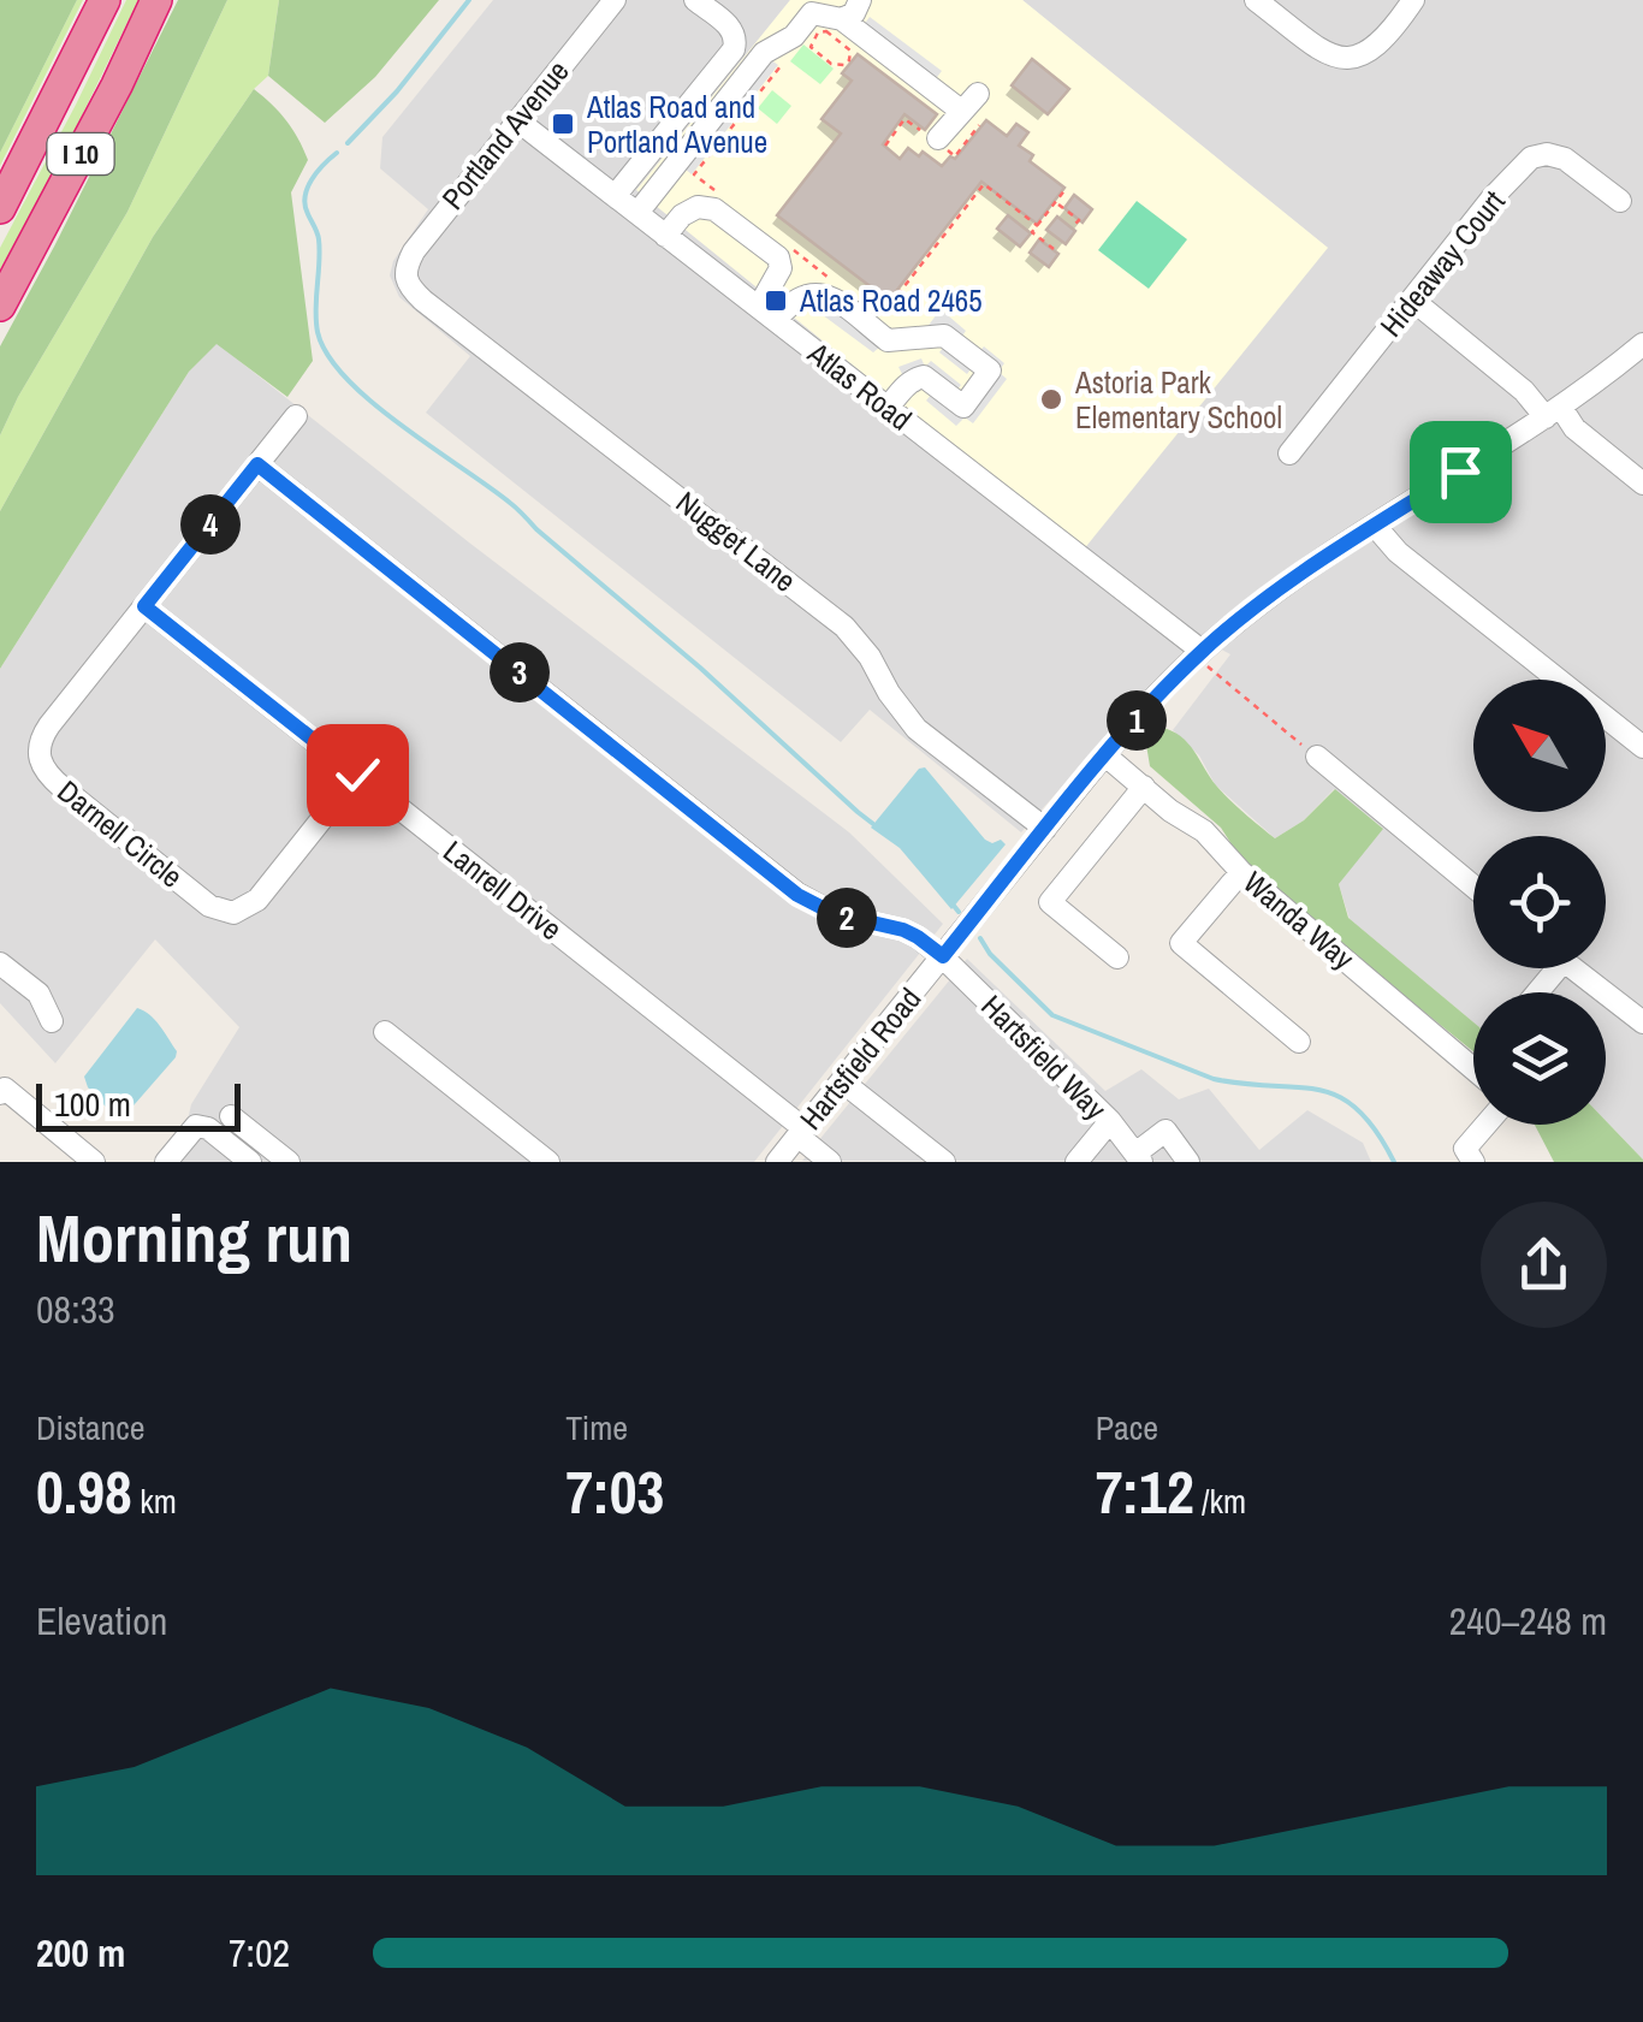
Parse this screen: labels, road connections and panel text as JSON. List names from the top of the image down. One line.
{"streets":{"highway":["I 10"],"street":["Portland Avenue","Hideaway Court","Atlas Road","Nugget Lane","Darnell Circle","Lanrell Drive","Wanda Way","Hartsfield Way","Hartsfield Road"]},"crossings":[["Portland Avenue","Atlas Road"],["Portland Avenue","Nugget Lane"],["Atlas Road","Hartsfield Road"],["Nugget Lane","Hartsfield Road"],["Darnell Circle","Lanrell Drive"],["Darnell Circle","Hartsfield Way"],["Lanrell Drive","Hartsfield Road"],["Wanda Way","Hartsfield Road"],["Hartsfield Way","Hartsfield Road"]],"places":{"transit":["Atlas Road and Portland Avenue","Atlas Road 2465"],"other":["Astoria Park Elementary School"]},"scale_bar":"100 m","north":"top left","page":{"pins":["4","3","1","2"],"scale":"100 m","heading":["Morning run","08:33"],"stats":[["Distance","0.98 km"],["Time","7:03"],["Pace","7:12 /km"]],"chart":["Elevation","240–248 m"],"list":[{"name":"200 m","note":"7:02"}]}}
